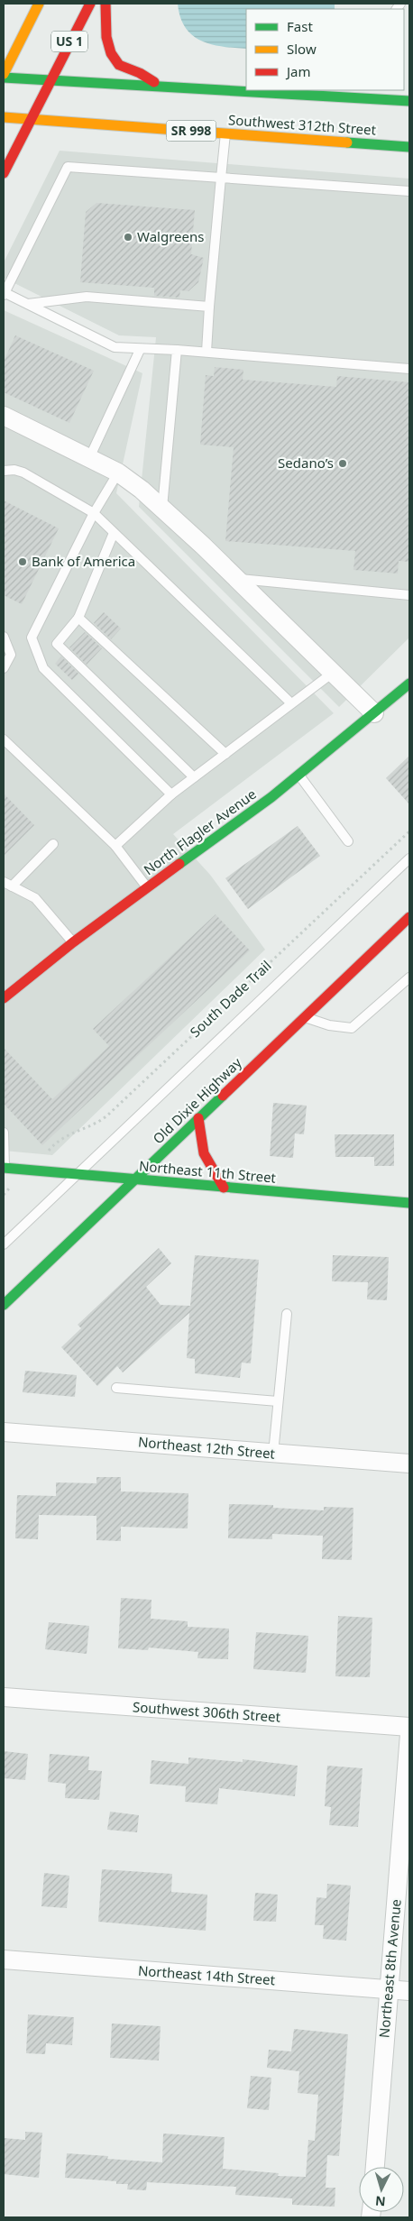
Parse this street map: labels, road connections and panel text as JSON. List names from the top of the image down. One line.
{"streets":{"main road":["US 1","Southwest 312th Street","SR 998","North Flagler Avenue","Old Dixie Highway","Northeast 11th Street"],"street":["Northeast 12th Street","Southwest 306th Street","Northeast 8th Avenue","Northeast 14th Street"],"path":["South Dade Trail"]},"crossings":[["US 1","Southwest 312th Street"],["Old Dixie Highway","Northeast 11th Street"],["Northeast 8th Avenue","Northeast 14th Street"]],"places":["Walgreens","Sedano’s","Bank of America"],"legend":["Fast","Slow","Jam"],"north":"bottom"}
